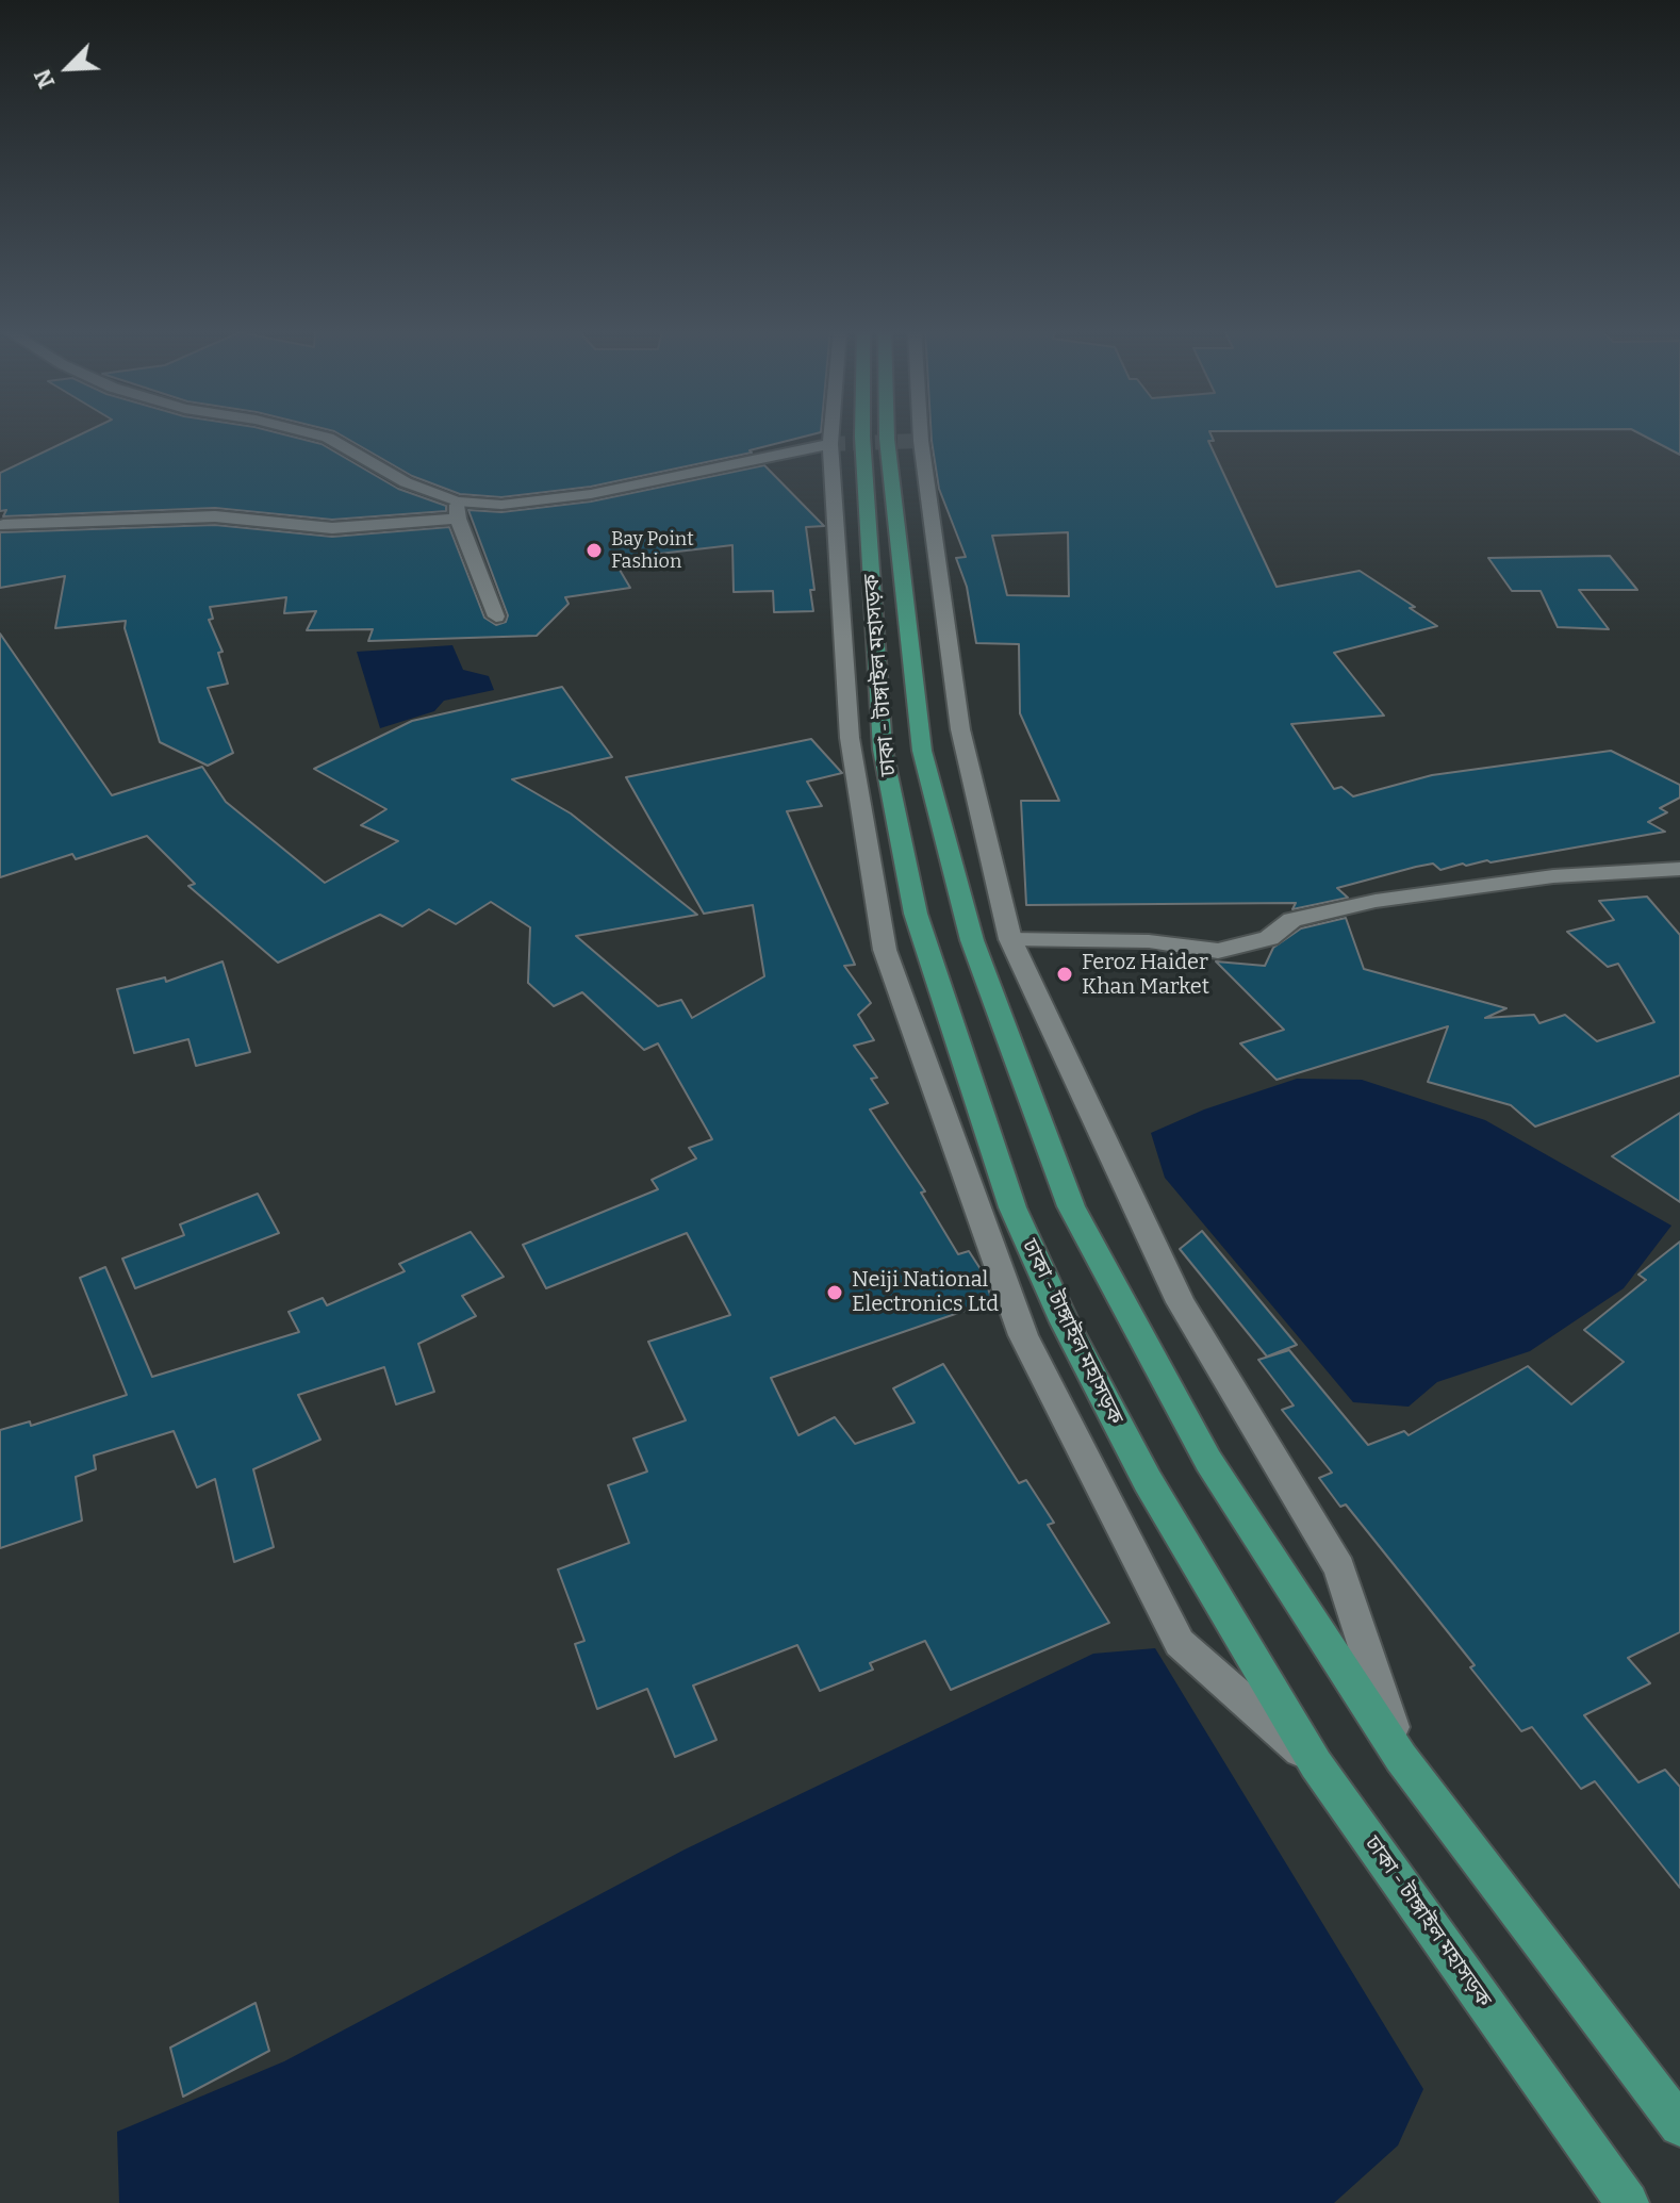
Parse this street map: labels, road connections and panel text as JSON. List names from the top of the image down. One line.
{"streets":{"highway":["ঢাকা - টাঙ্গাইল মহাসড়ক"]},"places":["Bay Point Fashion","Feroz Haider Khan Market","Neiji National Electronics Ltd"],"north":"bottom left"}
